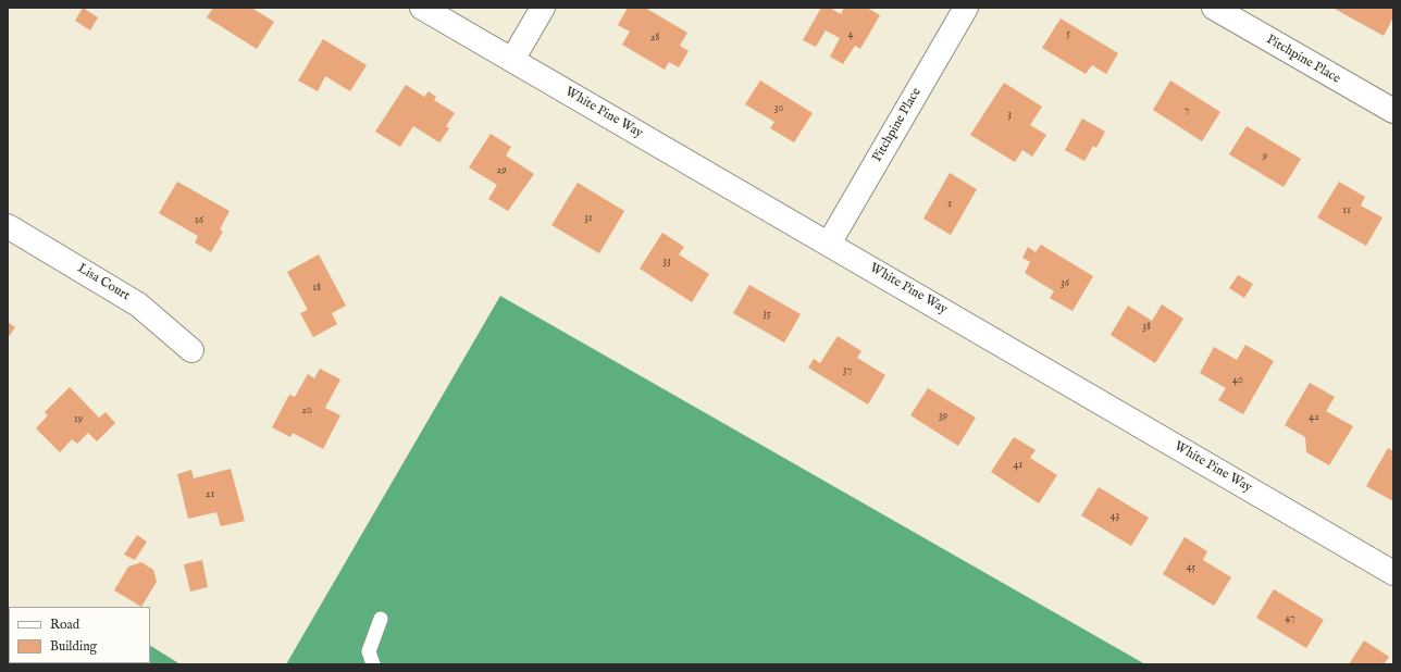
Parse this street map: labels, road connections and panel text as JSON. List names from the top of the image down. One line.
{"streets":{"street":["Pitchpine Place","White Pine Way","Lisa Court"]},"crossings":[["Pitchpine Place","White Pine Way"]],"house_numbers":["5","4","28","30","7","3","9","29","1","11","31","16","33","36","18","35","38","37","40","20","39","42","19","41","21","43","45","47"],"legend":["Road","Building"]}
